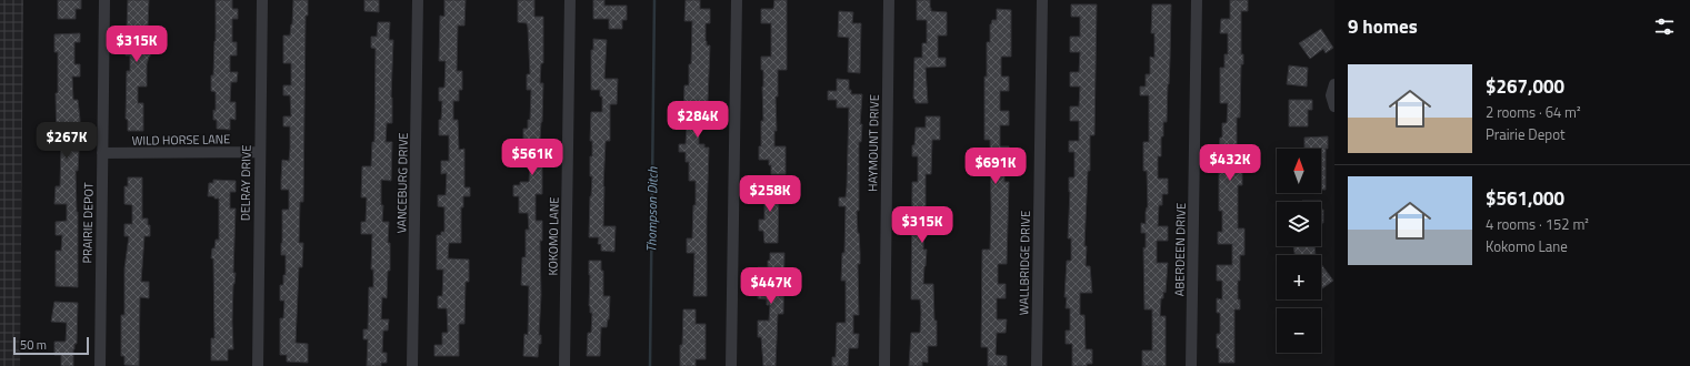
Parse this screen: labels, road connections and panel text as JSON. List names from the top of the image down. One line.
{"streets":{"street":["WILD HORSE LANE","HAYMOUNT DRIVE","DELRAY DRIVE","VANCEBURG DRIVE","PRAIRIE DEPOT","KOKOMO LANE","ABERDEEN DRIVE","WALLBRIDGE DRIVE"]},"crossings":[["WILD HORSE LANE","DELRAY DRIVE"],["WILD HORSE LANE","PRAIRIE DEPOT"]],"water":["Thompson Ditch"],"scale_bar":"50 m","north":"top","page":{"heading":"9 homes","price":["$315K","$284K","$267K","$561K","$432K","$691K","$258K","$315K","$447K"],"list":[{"name":"$267,000","note":"2 rooms · 64 m² · Prairie Depot"},{"name":"$561,000","note":"4 rooms · 152 m² · Kokomo Lane"}],"map_buttons":["+","−"],"scale":"50 m"}}
